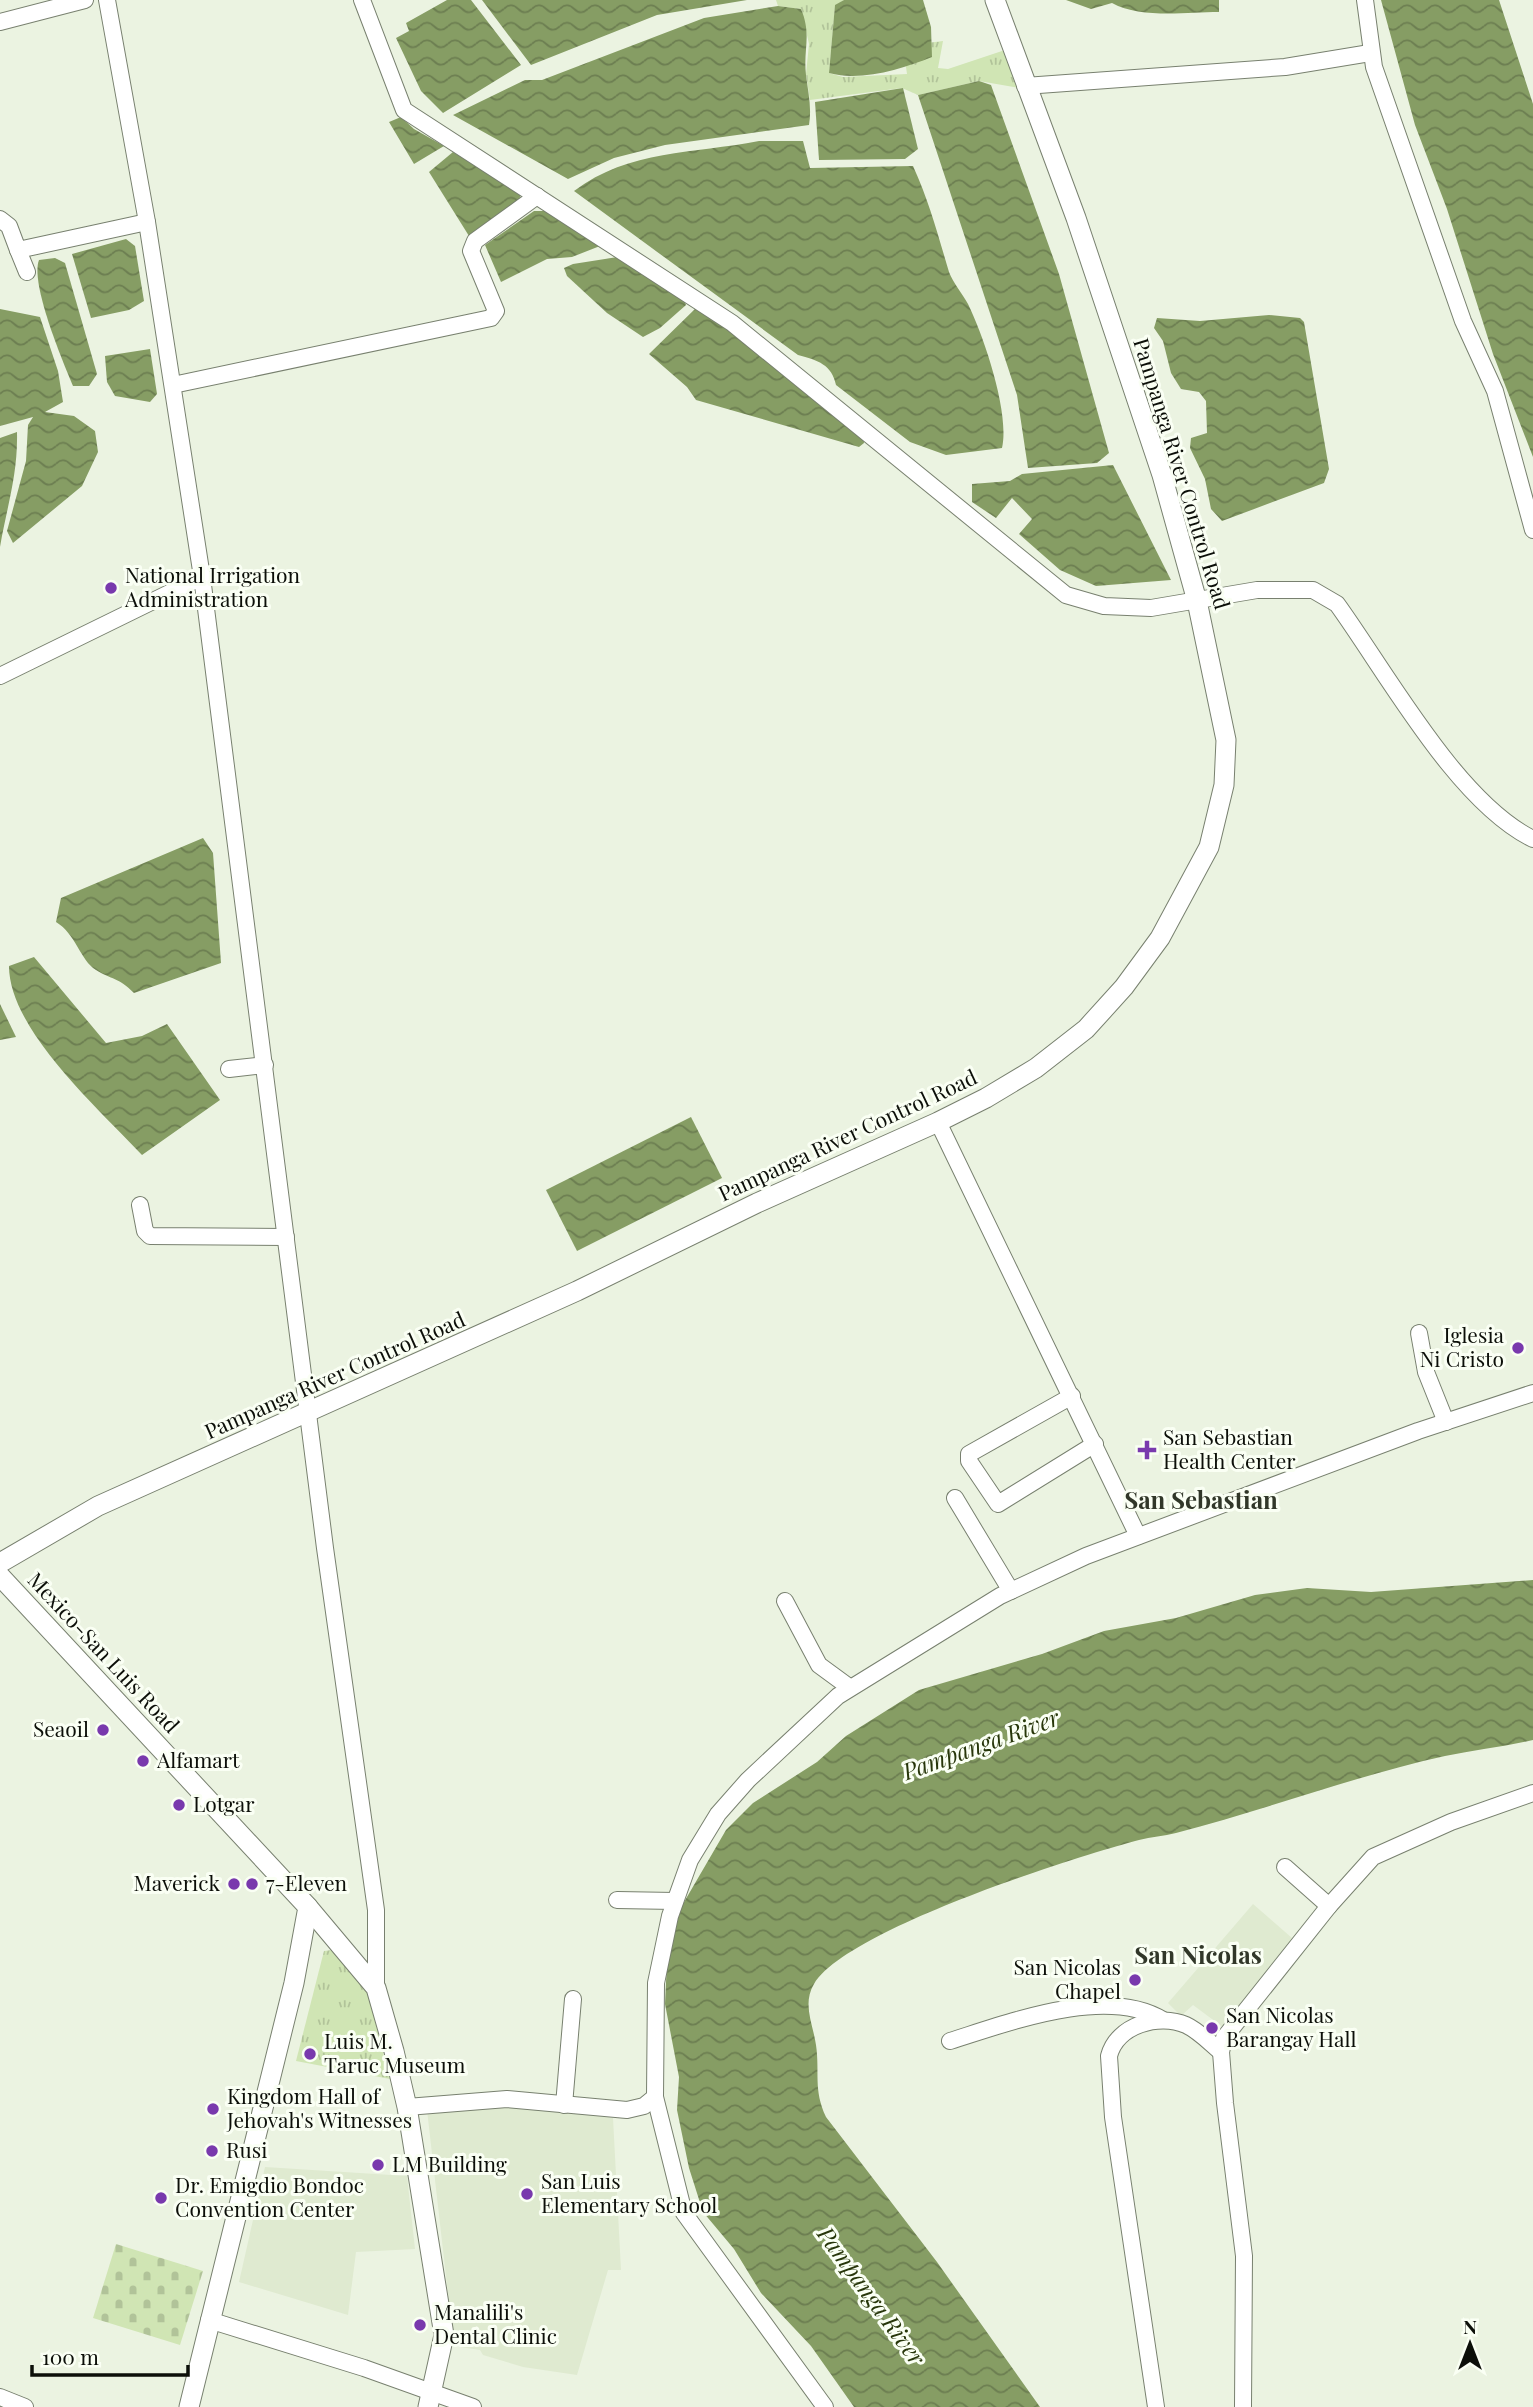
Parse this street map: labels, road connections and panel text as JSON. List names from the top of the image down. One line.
{"streets":{"main road":["Pampanga River Control Road","Mexico-San Luis Road"]},"districts":["San Sebastian","San Nicolas"],"water":["Pampanga River"],"places":{"other":["National Irrigation Administration","Iglesia Ni Cristo","Seaoil","Alfamart","Lotgar","Maverick","7-Eleven","San Nicolas Chapel","San Nicolas Barangay Hall","Luis M. Taruc Museum","Kingdom Hall of Jehovah's Witnesses","Rusi","LM Building","San Luis Elementary School","Dr. Emigdio Bondoc Convention Center","Manalili's Dental Clinic"],"health":["San Sebastian Health Center"]},"scale_bar":"100 m","north":"top"}
